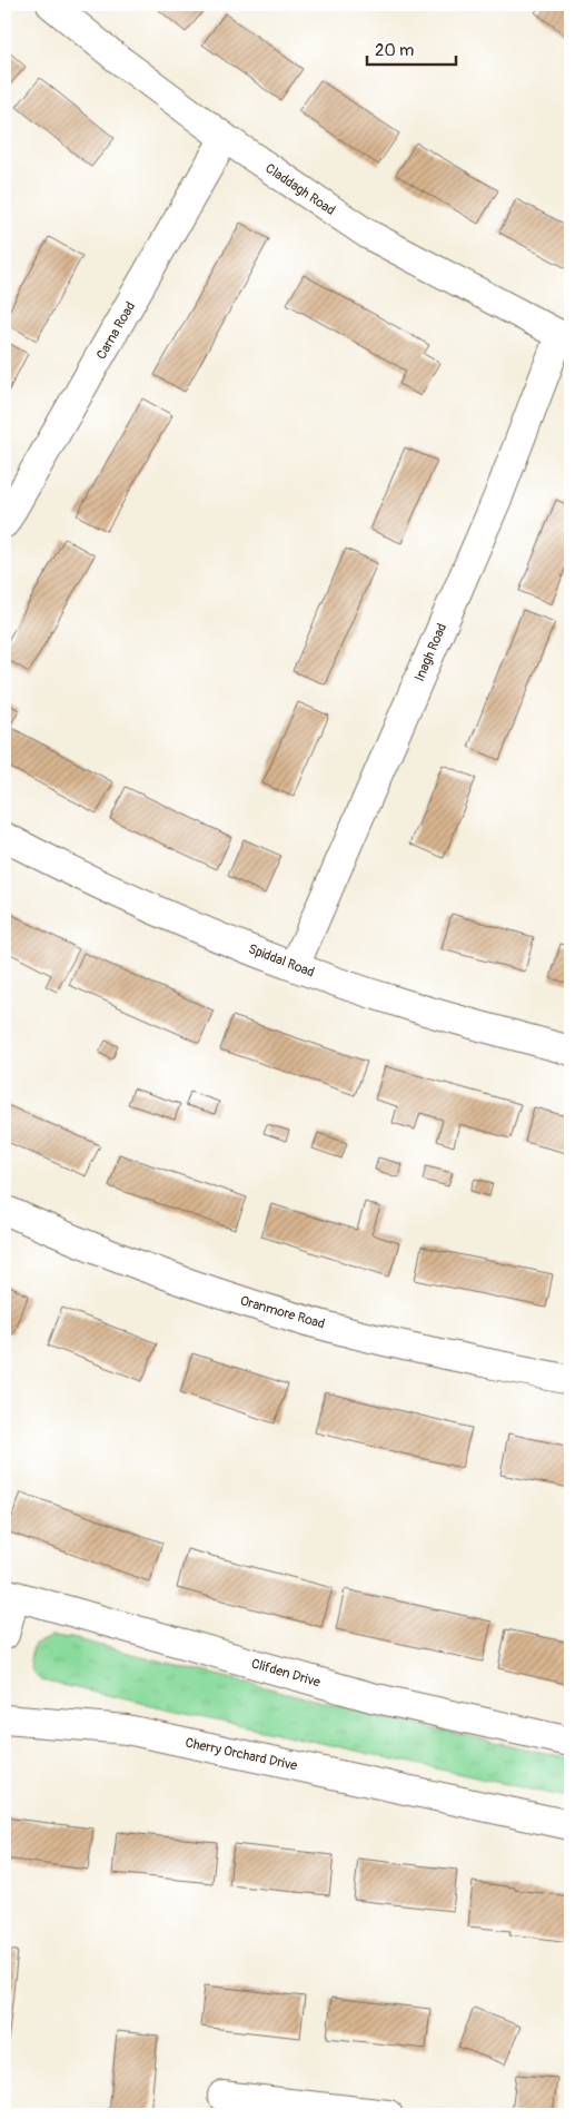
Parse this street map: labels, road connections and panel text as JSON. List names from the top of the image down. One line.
{"streets":{"street":["Claddagh Road","Carna Road","Inagh Road","Spiddal Road","Oranmore Road","Clifden Drive","Cherry Orchard Drive"]},"crossings":[["Claddagh Road","Carna Road"],["Claddagh Road","Inagh Road"],["Inagh Road","Spiddal Road"]],"scale_bar":"20 m"}
